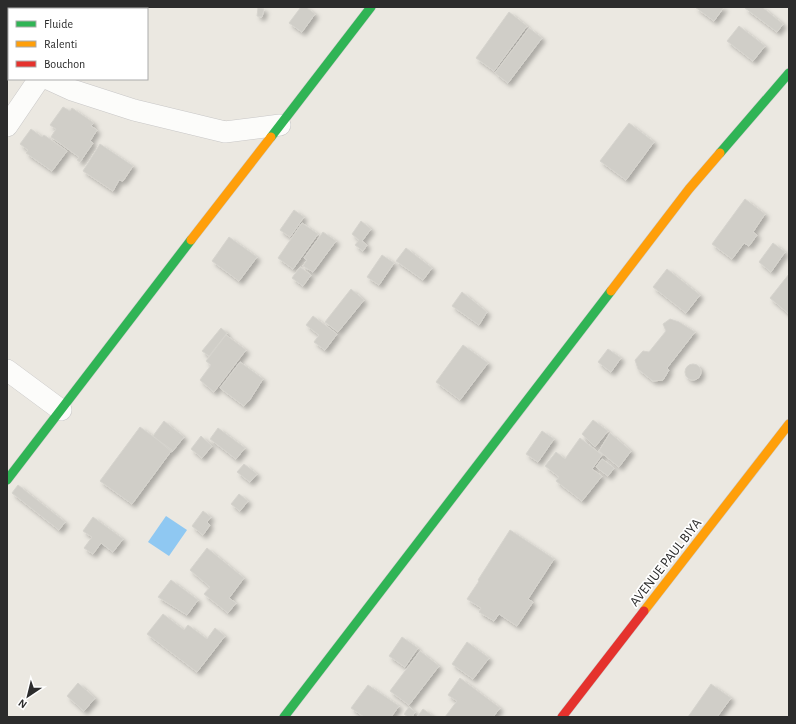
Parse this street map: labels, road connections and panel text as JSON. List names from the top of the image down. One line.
{"streets":{"street":["AVENUE PAUL BIYA"]},"legend":["Fluide","Ralenti","Bouchon"],"north":"bottom left"}
